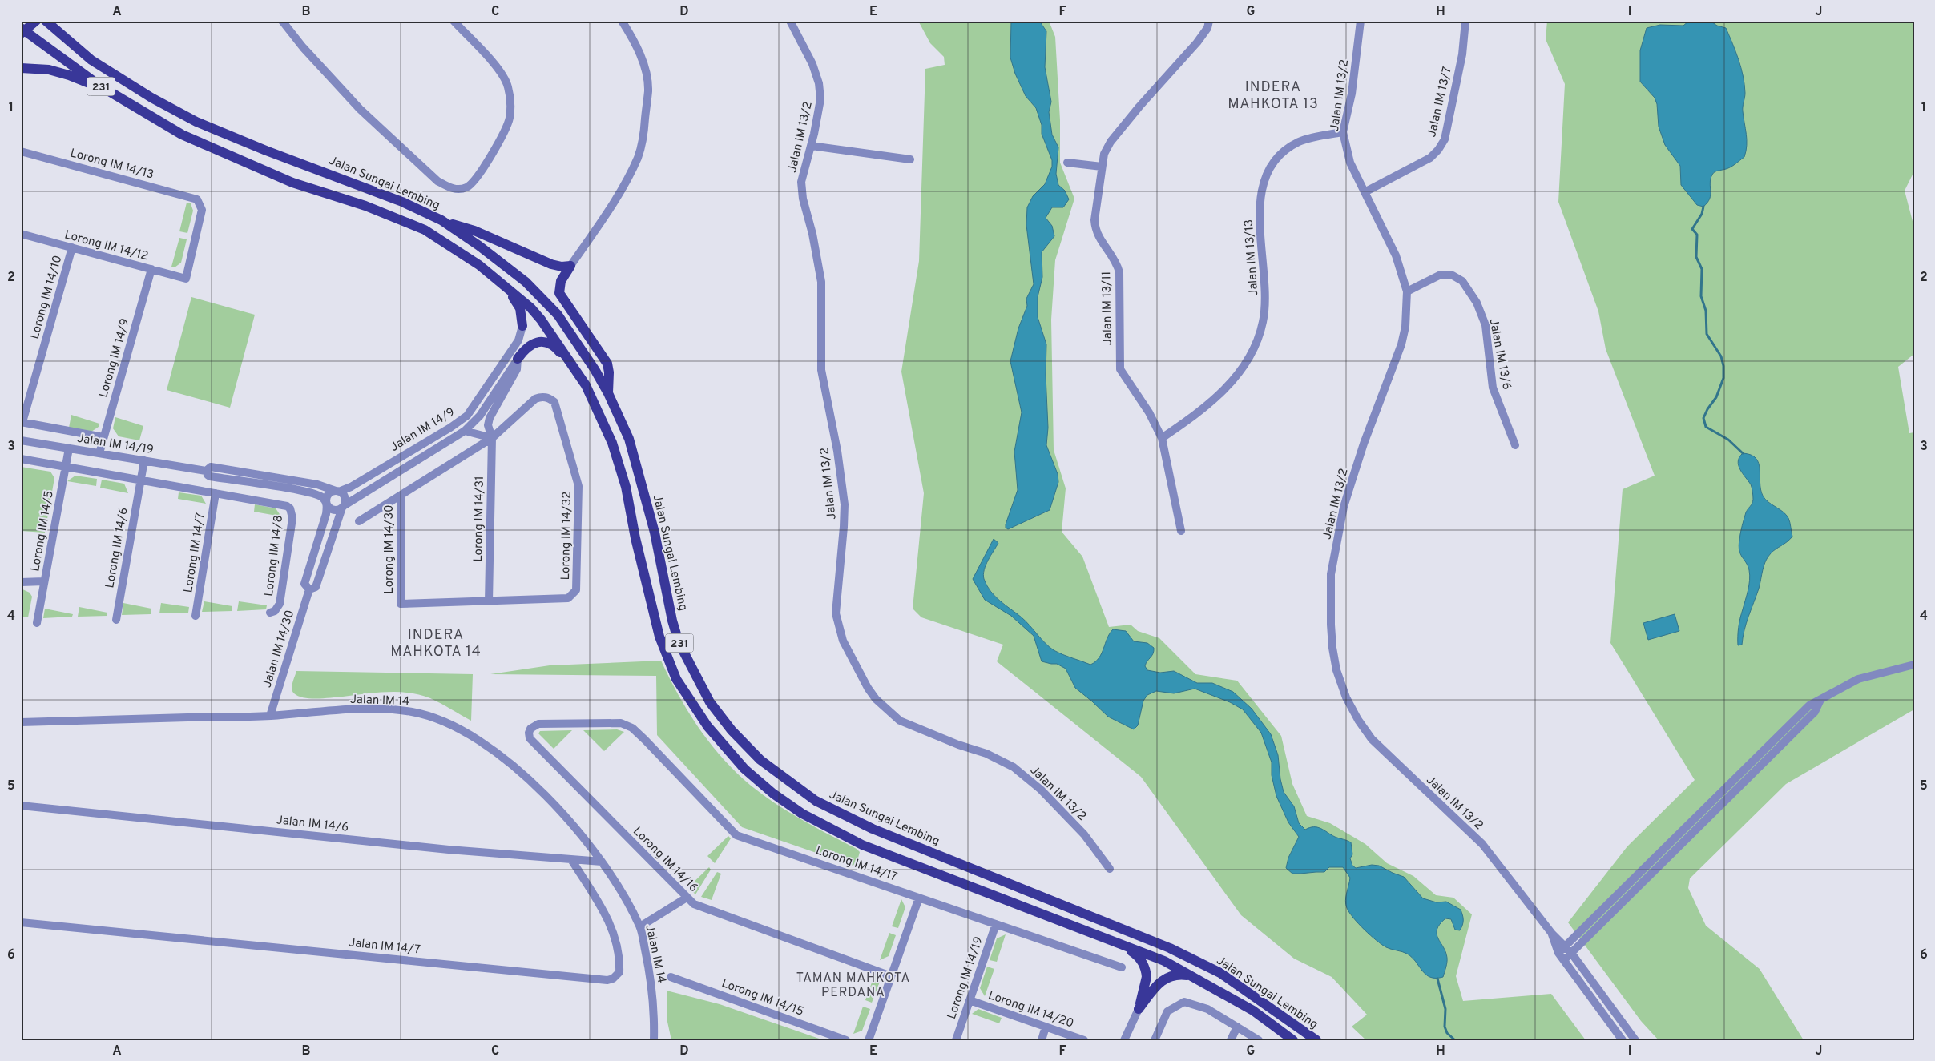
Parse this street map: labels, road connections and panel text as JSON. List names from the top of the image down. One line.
{"streets":{"main road":["231","Jalan Sungai Lembing"],"street":["Jalan IM 13/2","Jalan IM 13/7","Lorong IM 14/13","Lorong IM 14/12","Jalan IM 13/13","Lorong IM 14/10","Jalan IM 13/11","Jalan IM 13/6","Lorong IM 14/9","Jalan IM 14/9","Jalan IM 14/19","Lorong IM 14/31","Lorong IM 14/5","Lorong IM 14/32","Lorong IM 14/6","Lorong IM 14/30","Lorong IM 14/7","Lorong IM 14/8","Jalan IM 14/30","Jalan IM 14","Jalan IM 14/6","Lorong IM 14/16","Lorong IM 14/17","Jalan IM 14/7","Lorong IM 14/19","Lorong IM 14/15","Lorong IM 14/20"]},"crossings":[["Jalan IM 13/2","Jalan IM 13/7"],["Jalan IM 13/2","Jalan IM 13/13"],["Jalan IM 13/2","Jalan IM 13/6"],["Lorong IM 14/13","Lorong IM 14/12"],["Lorong IM 14/12","Lorong IM 14/10"],["Lorong IM 14/12","Lorong IM 14/9"],["Jalan IM 13/13","Jalan IM 13/11"],["Lorong IM 14/9","Jalan IM 14/19"],["Jalan IM 14/9","Lorong IM 14/31"],["Jalan IM 14/9","Jalan IM 14/30"],["Jalan IM 14/19","Lorong IM 14/5"],["Jalan IM 14/19","Lorong IM 14/6"],["Lorong IM 14/31","Lorong IM 14/32"],["Lorong IM 14/31","Lorong IM 14/30"],["Lorong IM 14/32","Lorong IM 14/30"],["Lorong IM 14/7","Lorong IM 14/8"],["Jalan IM 14/30","Jalan IM 14"],["Jalan IM 14","Jalan IM 14/6"],["Jalan IM 14/6","Jalan IM 14/7"],["Lorong IM 14/16","Lorong IM 14/17"],["Lorong IM 14/17","Lorong IM 14/19"],["Lorong IM 14/19","Lorong IM 14/20"]],"districts":["INDERA MAHKOTA 13","INDERA MAHKOTA 14","TAMAN MAHKOTA PERDANA"],"grid":{"columns":["A","B","C","D","E","F","G","H","I","J"],"rows":["1","2","3","4","5","6"]}}
